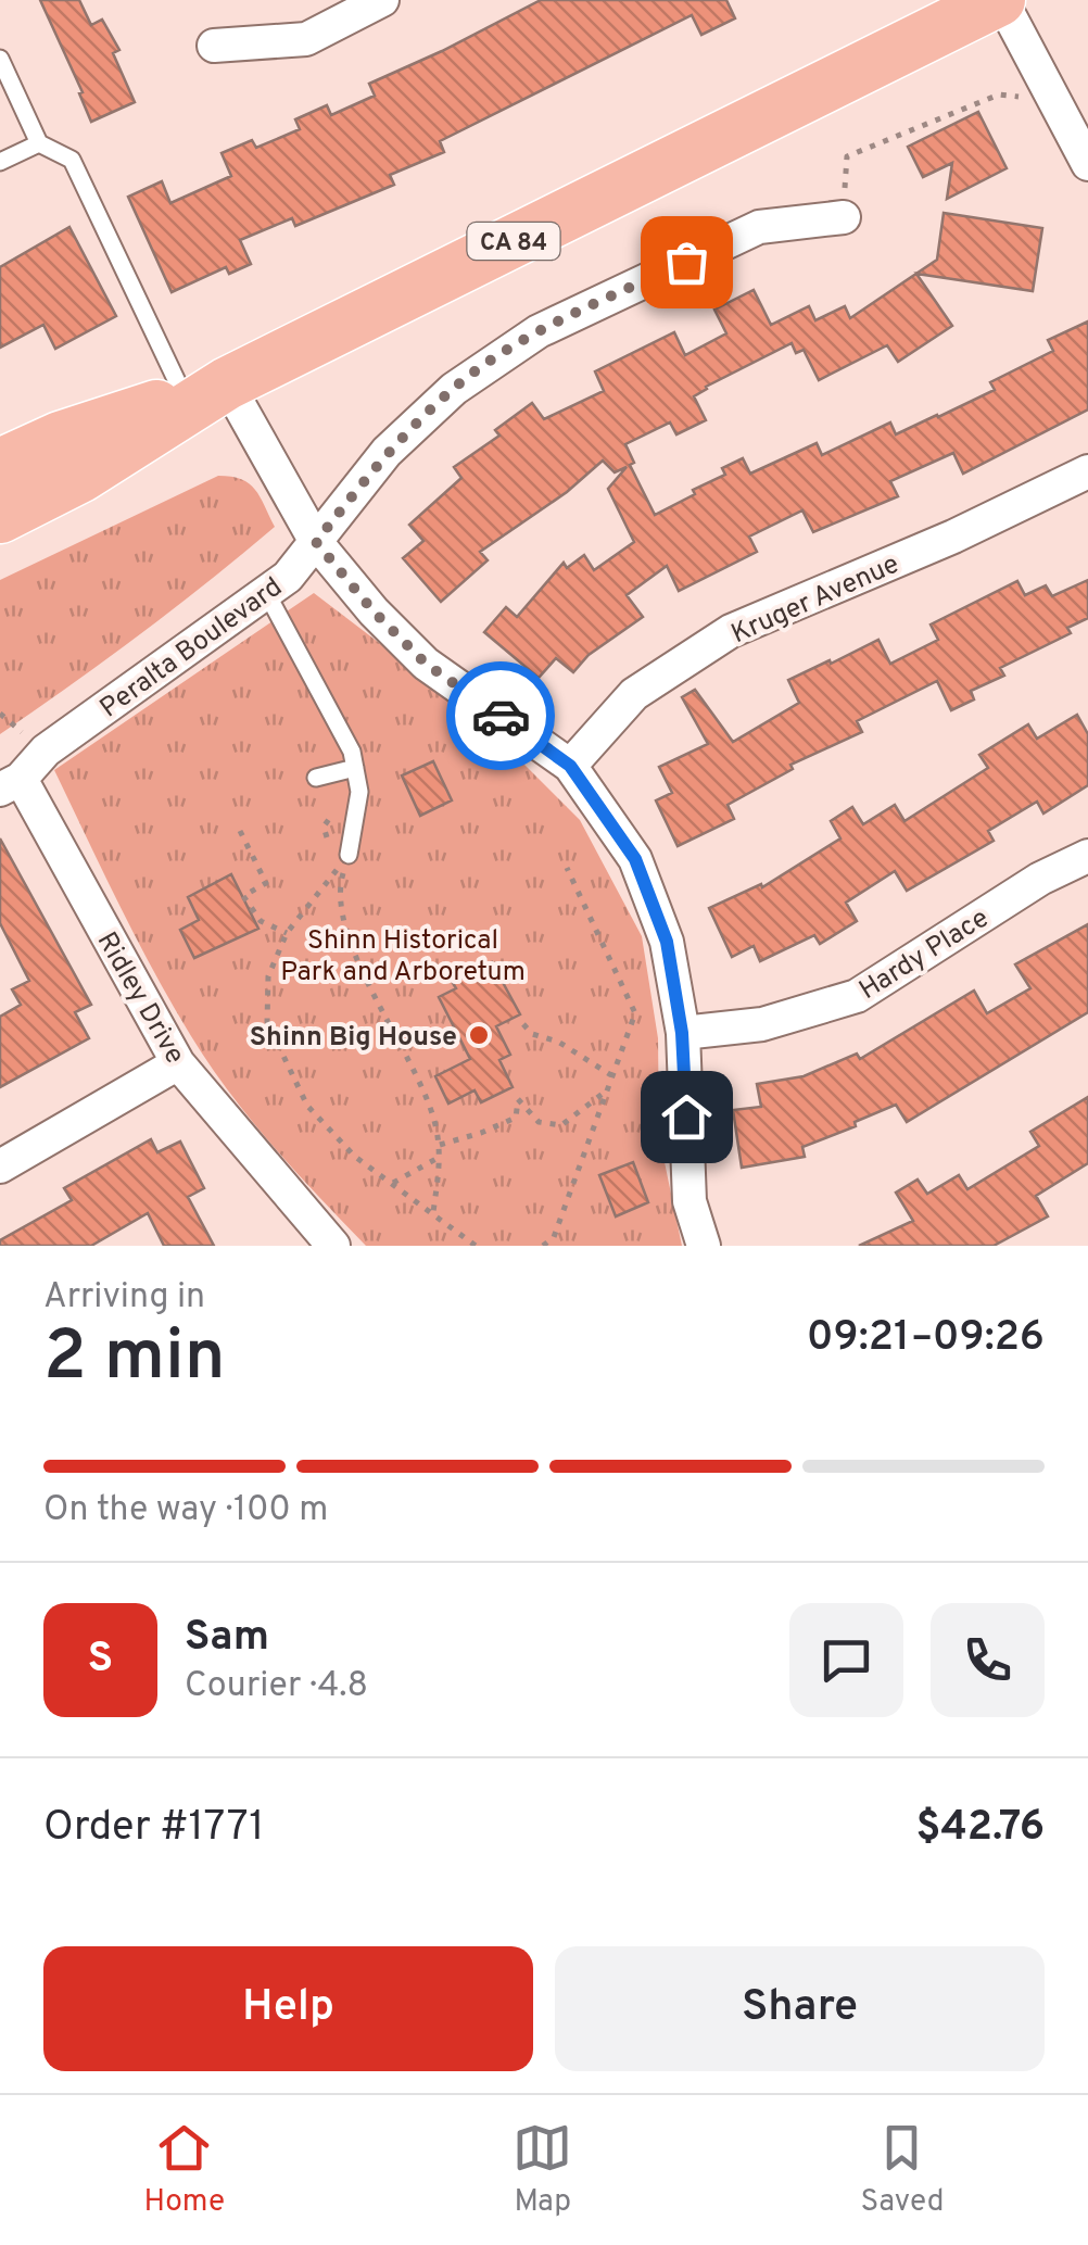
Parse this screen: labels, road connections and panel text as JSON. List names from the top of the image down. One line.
{"streets":{"main road":["CA 84"],"street":["Kruger Avenue","Peralta Boulevard","Hardy Place","Ridley Drive"]},"crossings":[["Peralta Boulevard","Ridley Drive"]],"parks":["Shinn Historical Park and Arboretum"],"places":["Shinn Big House"],"page":{"heading":["2 min","Arriving in","09:21–09:26"],"panel":["Sam","Courier · 4.8","Order #1771","$42.76"],"bar":"On the way · 100 m","round":"S","buttons":["Help","Share"],"tabs":["Home","Map","Saved"]}}
